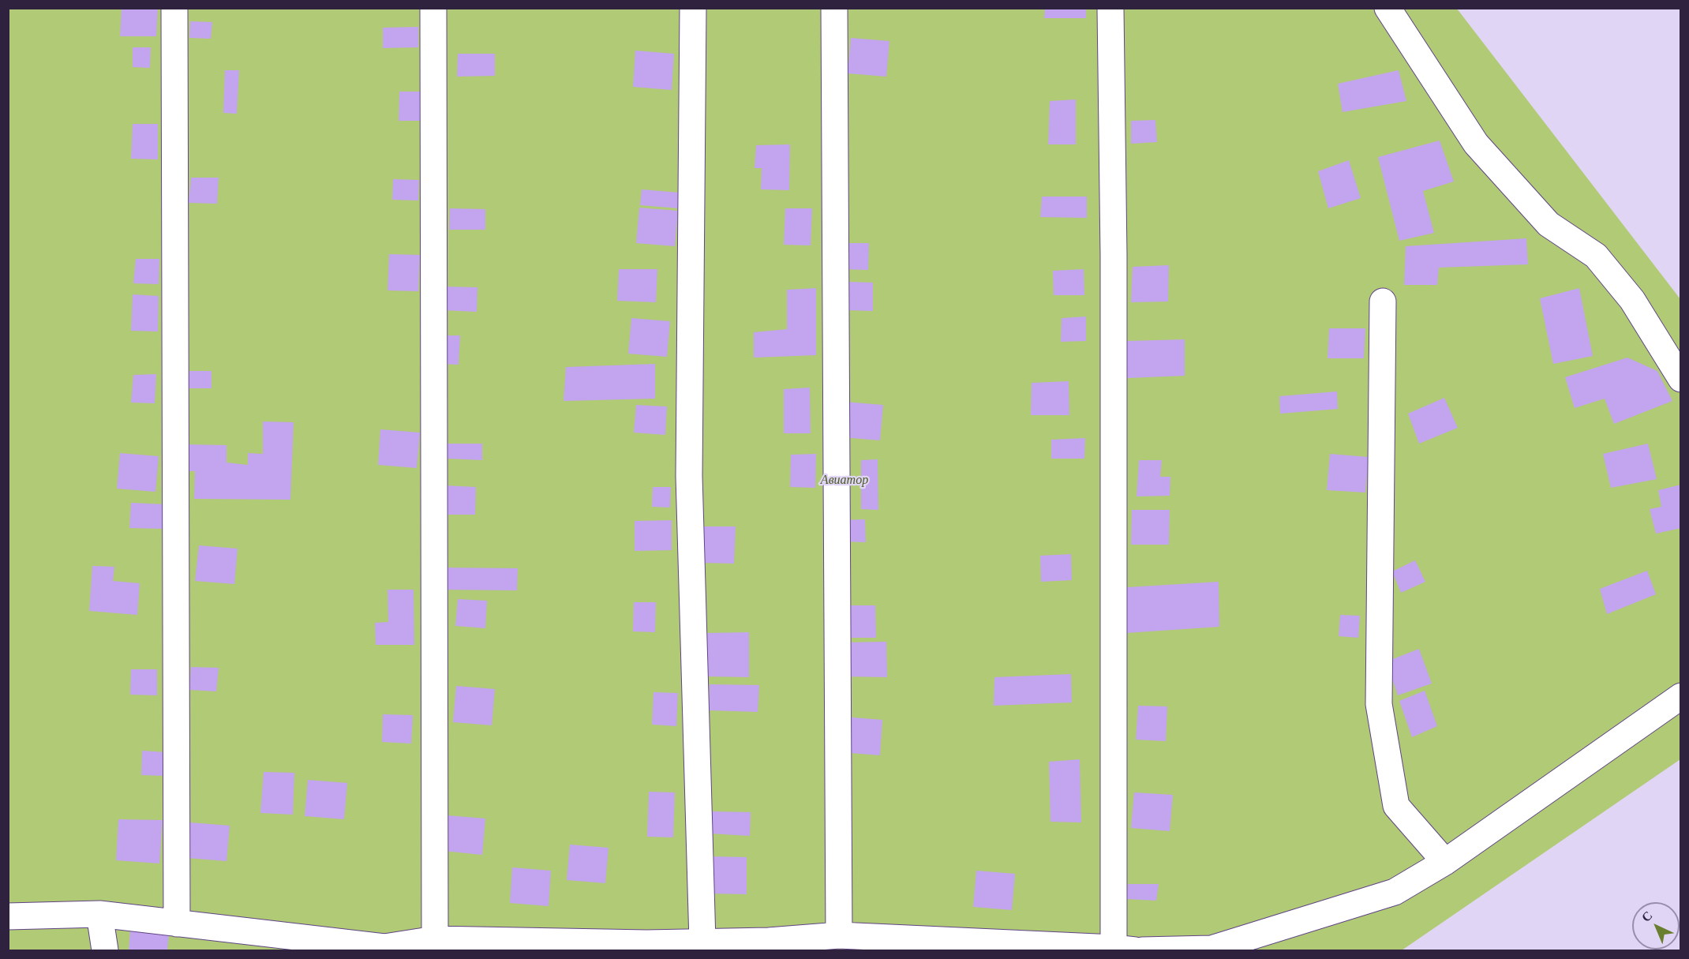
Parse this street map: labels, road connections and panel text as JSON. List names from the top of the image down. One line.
{"parks":["Авиатор"],"north":"top left"}
